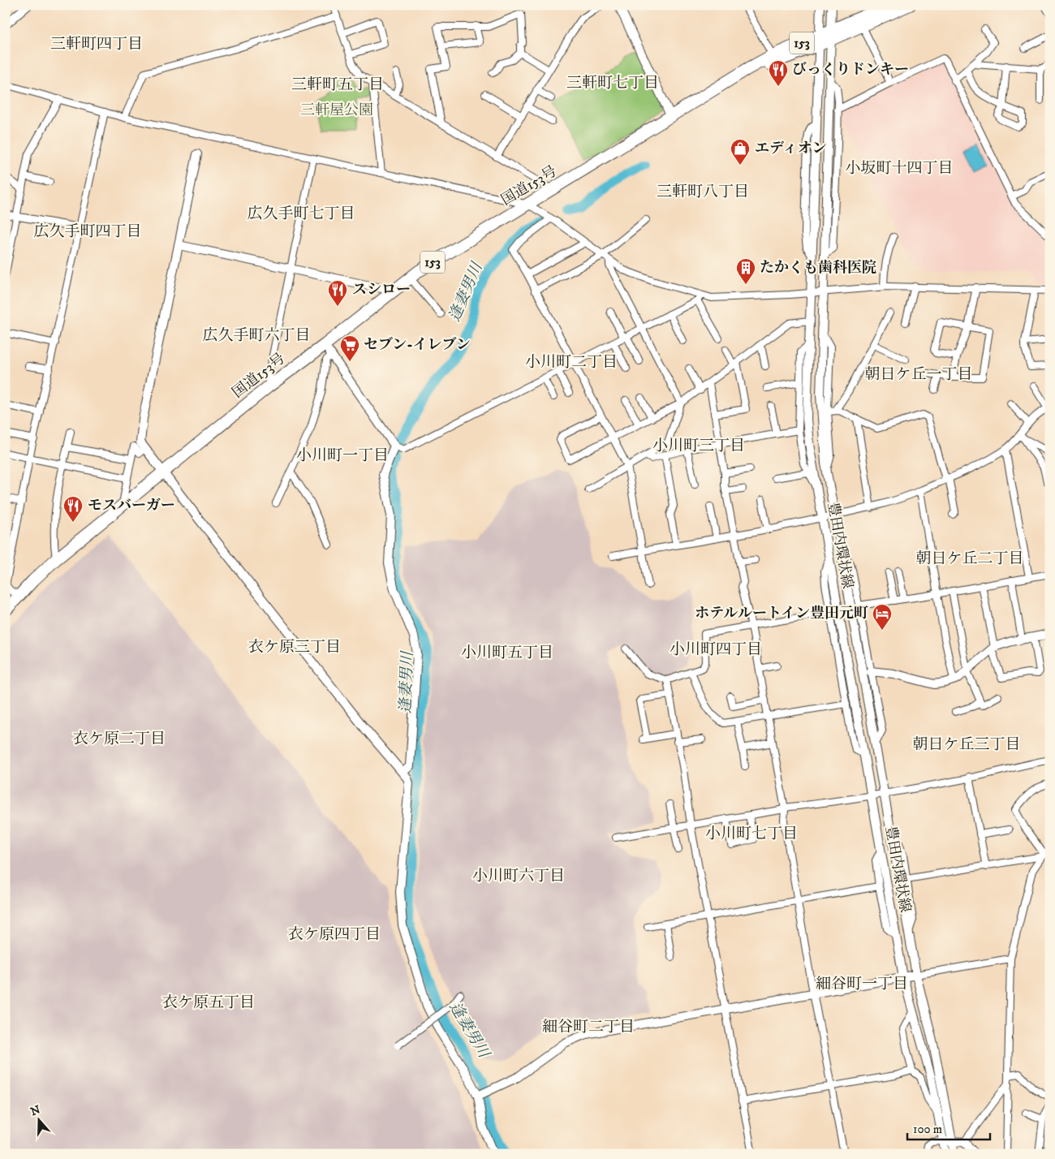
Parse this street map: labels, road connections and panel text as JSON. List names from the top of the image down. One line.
{"streets":{"highway":["153","国道153号"],"street":["豊田内環状線"]},"crossings":[["国道153号","豊田内環状線"]],"districts":["三軒町四丁目","三軒町七丁目","三軒町五丁目","小坂町十四丁目","三軒町八丁目","広久手町七丁目","広久手町四丁目","広久手町六丁目","小川町二丁目","朝日ケ丘一丁目","小川町三丁目","小川町一丁目","朝日ケ丘二丁目","衣ケ原三丁目","小川町四丁目","小川町五丁目","衣ケ原二丁目","朝日ケ丘三丁目","小川町七丁目","小川町六丁目","衣ケ原四丁目","細谷町一丁目","衣ケ原五丁目","細谷町二丁目"],"water":["逢妻男川"],"parks":["三軒屋公園"],"places":{"restaurant":["びっくりドンキー","スシロー","モスバーガー"],"shop":["エディオン"],"building":["たかくも歯科医院"],"supermarket":["セブン-イレブン"],"hotel":["ホテルルートイン豊田元町"]},"scale_bar":"100 m","north":"top"}
